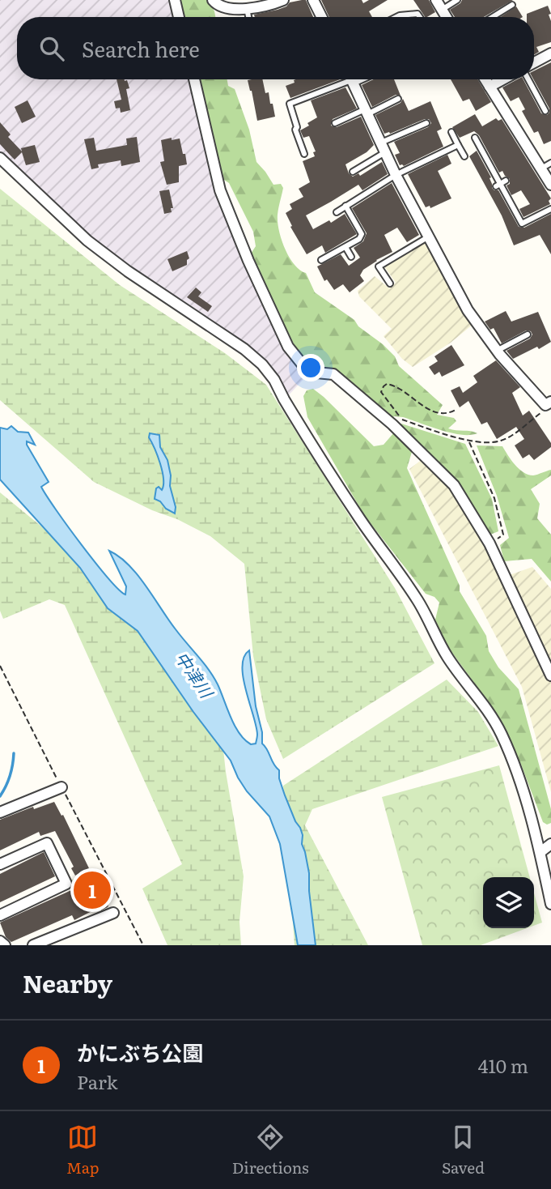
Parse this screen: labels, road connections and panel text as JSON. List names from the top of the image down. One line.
{"water":["中津川"],"page":{"search":"Search here","pins":"1","heading":"Nearby","list":[{"mark":"1","name":"かにぶち公園","note":"Park","value":"410 m"}],"nav":["Map","Directions","Saved"]}}
